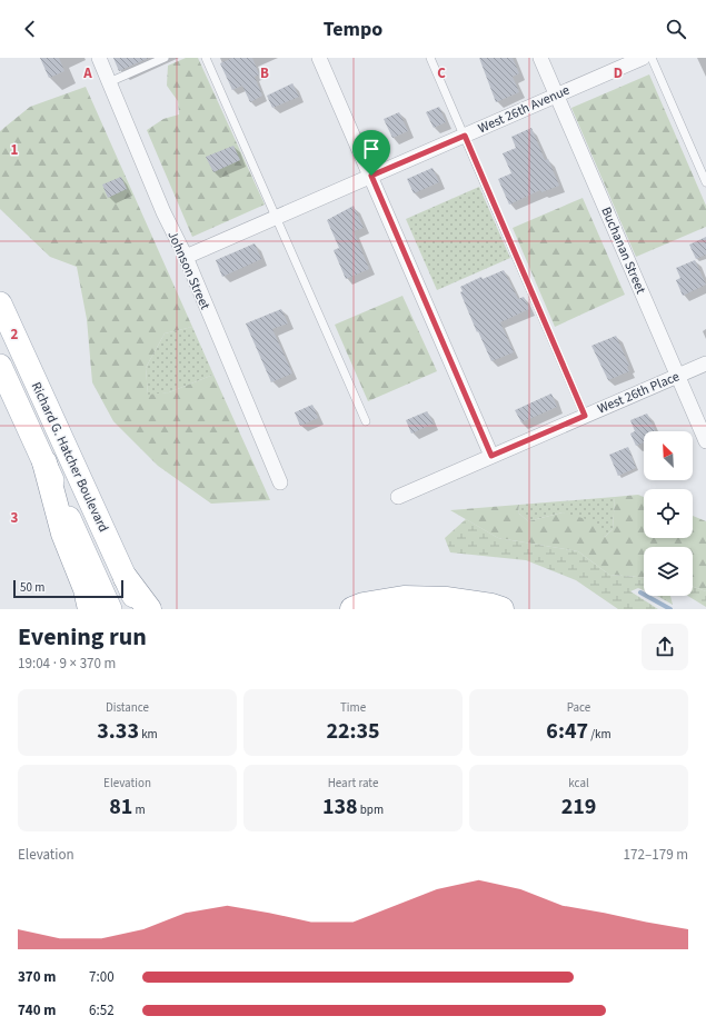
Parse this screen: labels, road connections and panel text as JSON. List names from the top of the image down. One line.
{"streets":{"main road":["Richard G. Hatcher Boulevard"],"street":["West 26th Avenue","Buchanan Street","Johnson Street","West 26th Place"]},"crossings":[["West 26th Avenue","Buchanan Street"],["West 26th Avenue","Johnson Street"],["Buchanan Street","West 26th Place"]],"scale_bar":"50 m","north":"top left","page":{"header":"Tempo","scale":"50 m","heading":["Evening run","19:04 · 9 × 370 m"],"stats":[["Distance","3.33 km"],["Time","22:35"],["Pace","6:47 /km"],["Elevation","81 m"],["Heart rate","138 bpm"],["kcal","219"]],"chart":["Elevation","172–179 m"],"list":[{"name":"370 m","note":"7:00"},{"name":"740 m","note":"6:52"}]},"grid":{"columns":["A","B","C","D"],"rows":["1","2","3"]}}
